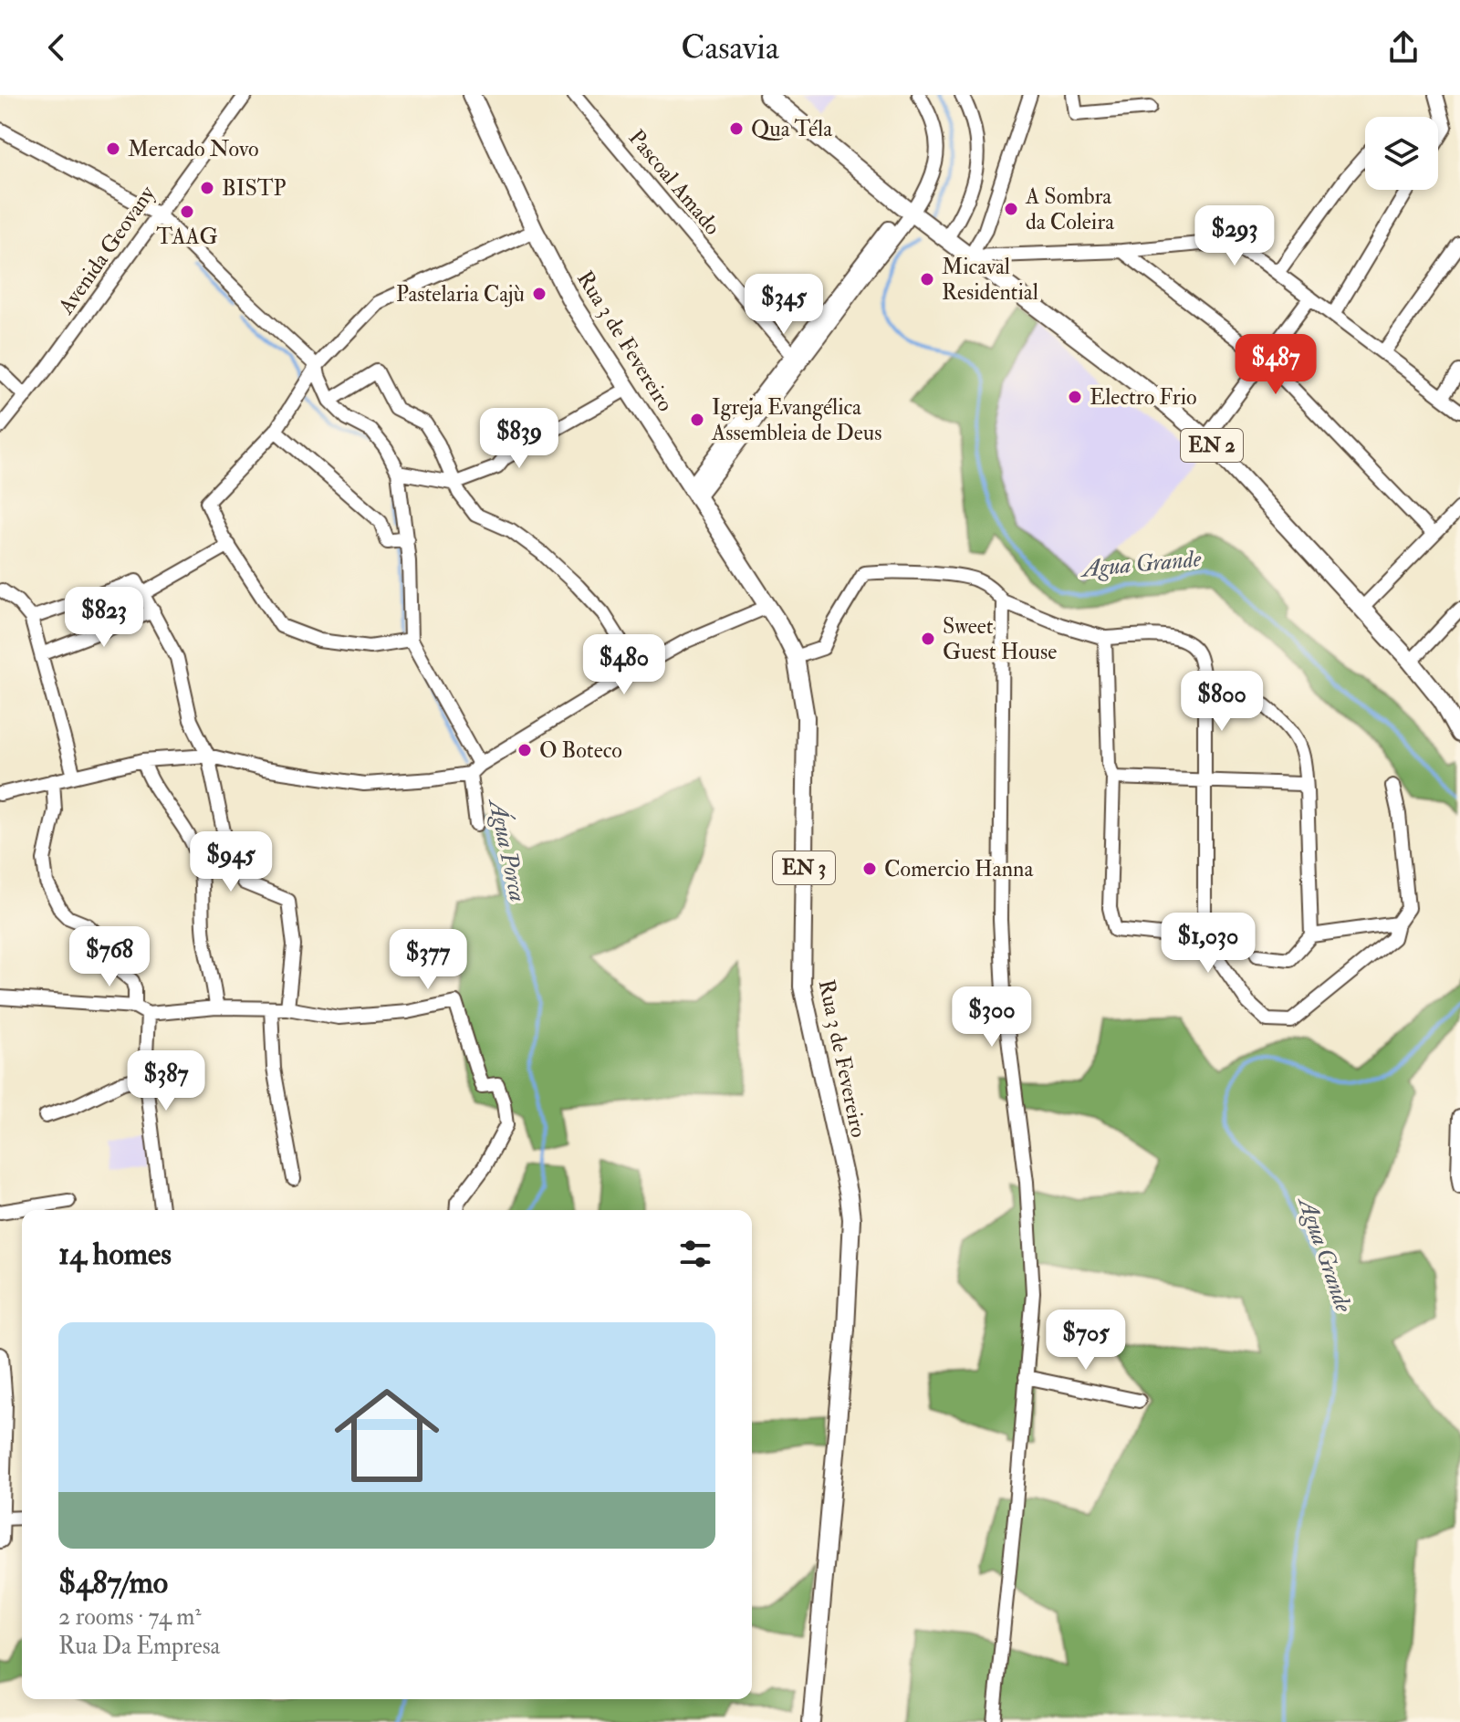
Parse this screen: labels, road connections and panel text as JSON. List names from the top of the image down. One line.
{"streets":{"main road":["Rua 3 de Fevereiro","EN 2","EN 3"],"street":["Pascoal Amado","Avenida Geovany"]},"water":["Agua Grande","Água Porca"],"places":["Qua Téla","Mercado Novo","BISTP","A Sombra da Coleira","TAAG","Micaval Residential","Pastelaria Cajù","Electro Frio","Igreja Evangélica Assembleia de Deus","Sweet Guest House","O Boteco","Comercio Hanna"],"page":{"header":"Casavia","price":["$293","$345","$487","$839","$823","$480","$800","$945","$1,030","$768","$377","$300","$387","$705"],"heading":"14 homes","list":[{"name":"$487/mo","note":"2 rooms · 74 m² · Rua Da Empresa"}]}}
